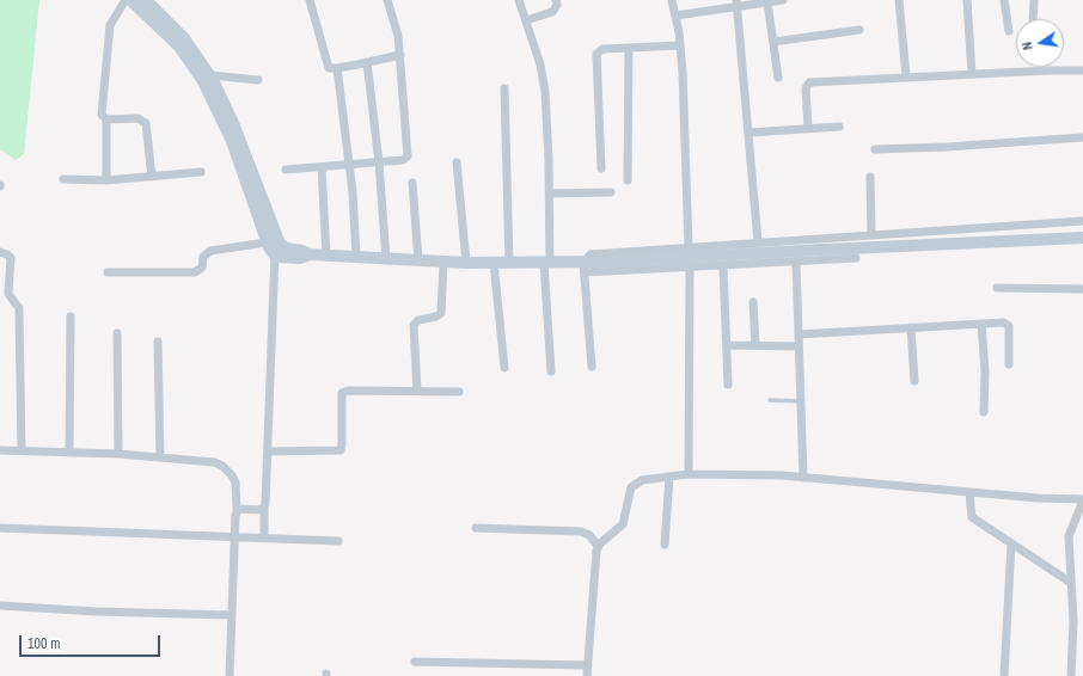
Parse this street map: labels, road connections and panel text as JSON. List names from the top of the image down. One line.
{"scale_bar":"100 m","north":"left"}
